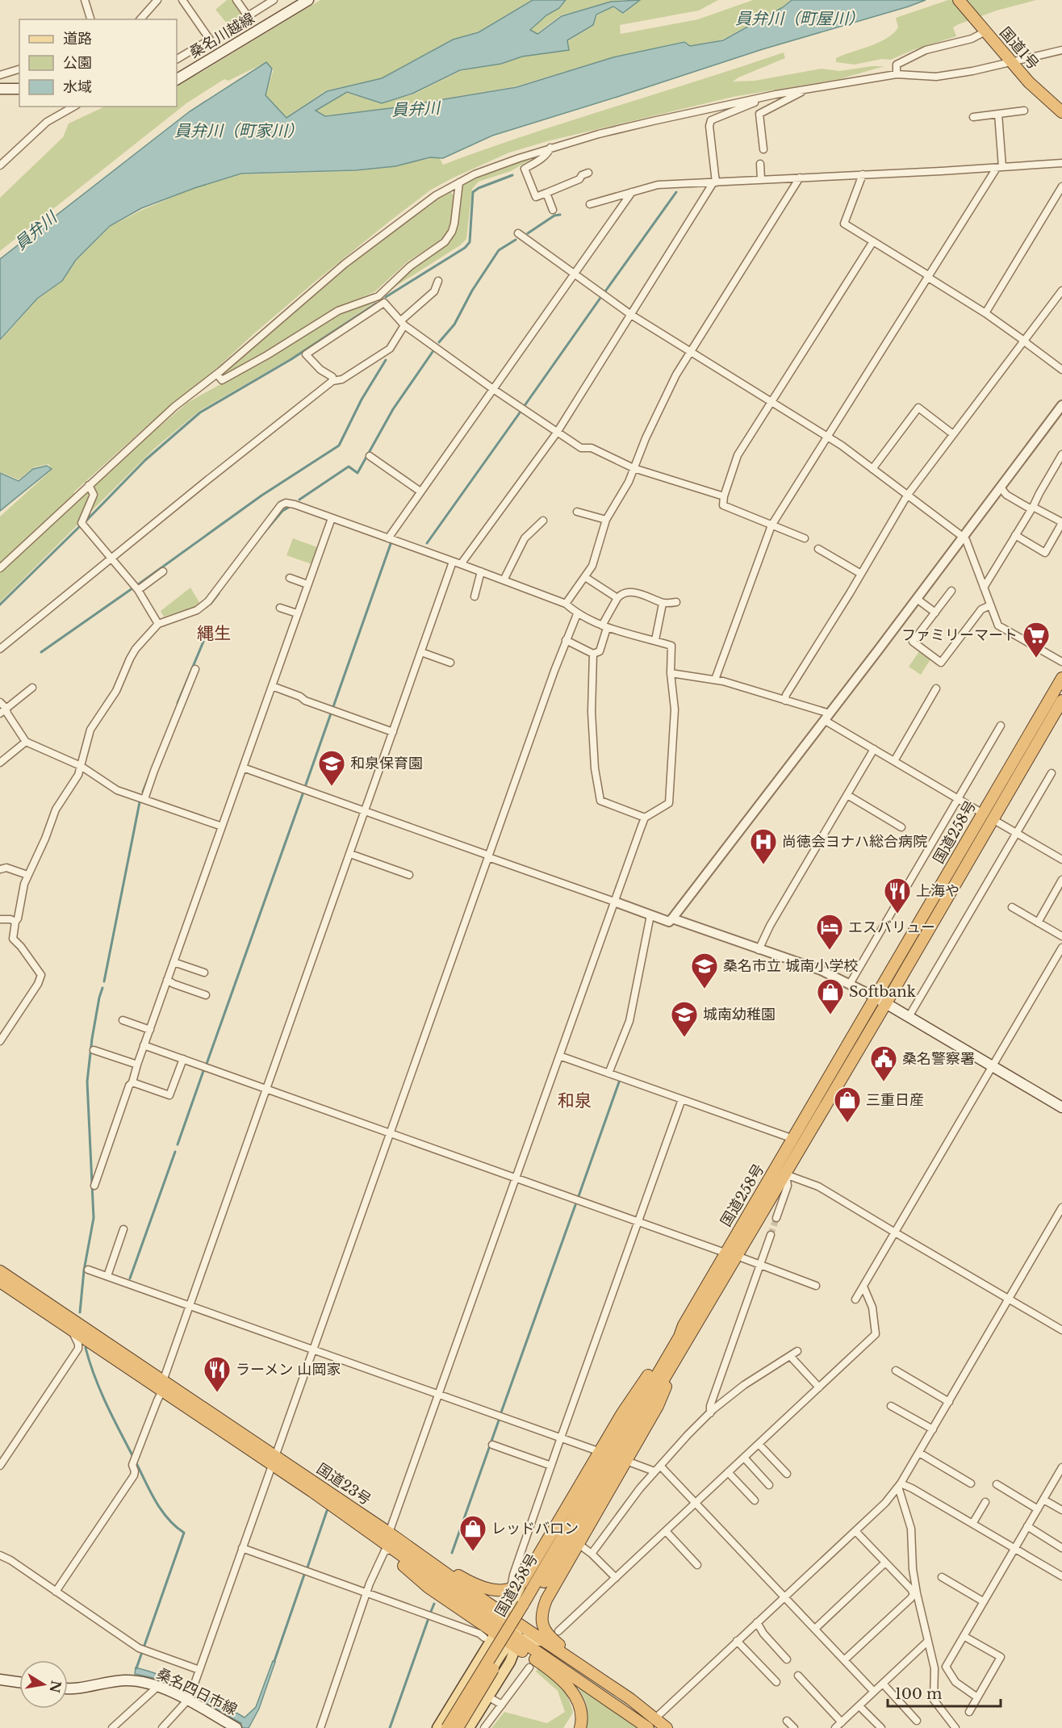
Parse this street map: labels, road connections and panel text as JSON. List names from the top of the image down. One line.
{"streets":{"highway":["国道1号","国道258号","国道23号"],"main road":["桑名川越線","桑名四日市線"]},"districts":["縄生","和泉"],"water":["員弁川（町屋川）","員弁川","員弁川（町家川）"],"places":{"supermarket":["ファミリーマート"],"school or university":["和泉保育園","桑名市立 城南小学校","城南幼稚園"],"hospital":["尚徳会ヨナハ総合病院"],"restaurant":["上海や","ラーメン 山岡家"],"hotel":["エスバリュー"],"shop":["Softbank","三重日産","レッドバロン"],"public building":["桑名警察署"]},"legend":["道路","公園","水域"],"scale_bar":"100 m","north":"right"}
